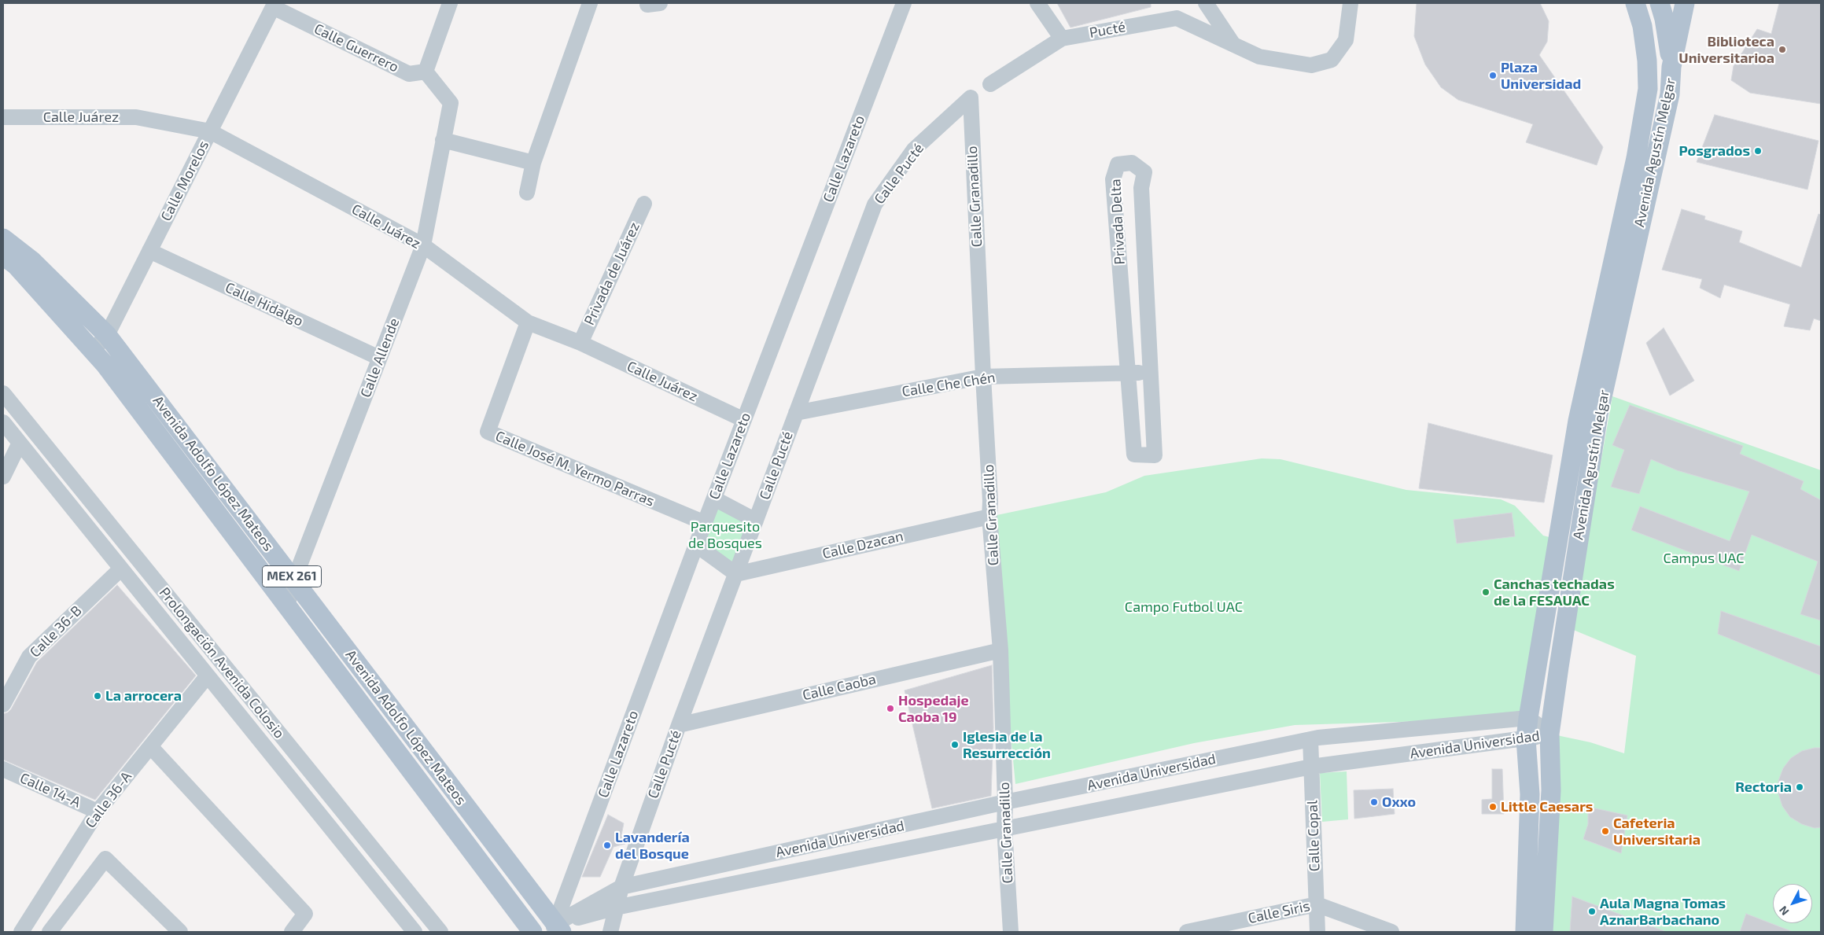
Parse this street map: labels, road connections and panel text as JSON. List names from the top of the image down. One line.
{"streets":{"main road":["Avenida Agustín Melgar","Avenida Adolfo López Mateos","MEX 261"],"street":["Pucté","Calle Guerrero","Calle Juárez","Calle Lazareto","Calle Pucté","Calle Morelos","Calle Granadillo","Privada Delta","Privada de Juárez","Calle Hidalgo","Calle Allende","Calle Che Chén","Calle José M. Yermo Parras","Calle Dzacan","Calle 36-B","Prolongación Avenida Colosio","Calle Caoba","Avenida Universidad","Calle 14-A","Calle 36-A","Calle Copal","Calle Siris"]},"crossings":[["Calle Guerrero","Calle Morelos"],["Calle Guerrero","Calle Allende"],["Calle Juárez","Calle Lazareto"],["Calle Juárez","Calle Morelos"],["Calle Juárez","Privada de Juárez"],["Calle Juárez","Calle Allende"],["Calle Juárez","Calle José M. Yermo Parras"],["Avenida Agustín Melgar","Avenida Universidad"],["Calle Lazareto","Calle José M. Yermo Parras"],["Calle Lazareto","Avenida Adolfo López Mateos"],["Calle Lazareto","Avenida Universidad"],["Calle Pucté","Calle Granadillo"],["Calle Pucté","Calle Che Chén"],["Calle Pucté","Calle Dzacan"],["Calle Pucté","Calle Caoba"],["Calle Pucté","Avenida Universidad"],["Calle Morelos","Calle Hidalgo"],["Calle Morelos","Avenida Adolfo López Mateos"],["Calle Granadillo","Calle Che Chén"],["Calle Granadillo","Calle Dzacan"],["Calle Granadillo","Calle Caoba"],["Calle Granadillo","Avenida Universidad"],["Privada Delta","Calle Che Chén"],["Calle Hidalgo","Calle Allende"],["Calle Allende","Avenida Adolfo López Mateos"],["Avenida Adolfo López Mateos","Avenida Universidad"],["Avenida Universidad","Calle Copal"],["Calle 14-A","Calle 36-A"],["Calle Copal","Calle Siris"]],"parks":["Parquesito de Bosques","Campus UAC","Campo Futbol UAC"],"places":["Biblioteca Universitarioa","Plaza Universidad","Posgrados","Canchas techadas de la FESAUAC","La arrocera","Hospedaje Caoba 19","Iglesia de la Resurrección","Rectoria","Oxxo","Little Caesars","Cafeteria Universitaria","Lavandería del Bosque","Aula Magna Tomas AznarBarbachano"],"north":"bottom left"}
